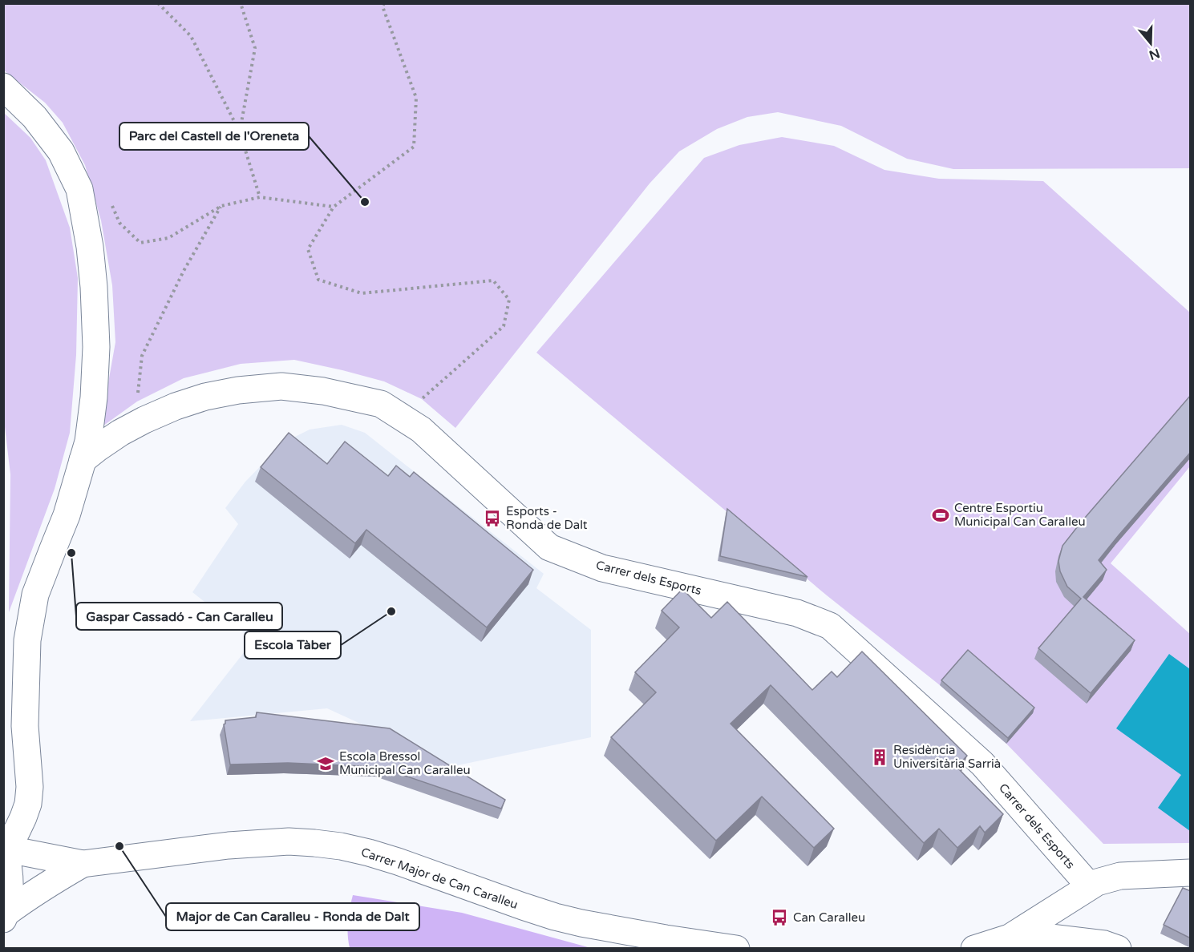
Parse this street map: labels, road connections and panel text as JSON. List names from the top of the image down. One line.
{"streets":{"street":["Carrer dels Esports","Carrer Major de Can Caralleu"]},"places":{"other":["Parc del Castell de l'Oreneta","Gaspar Cassadó - Can Caralleu","Escola Tàber","Major de Can Caralleu - Ronda de Dalt"],"sports":["Centre Esportiu Municipal Can Caralleu"],"bus stop":["Esports - Ronda de Dalt","Can Caralleu"],"building":["Residència Universitària Sarrià"],"school or university":["Escola Bressol Municipal Can Caralleu"]},"north":"bottom"}
